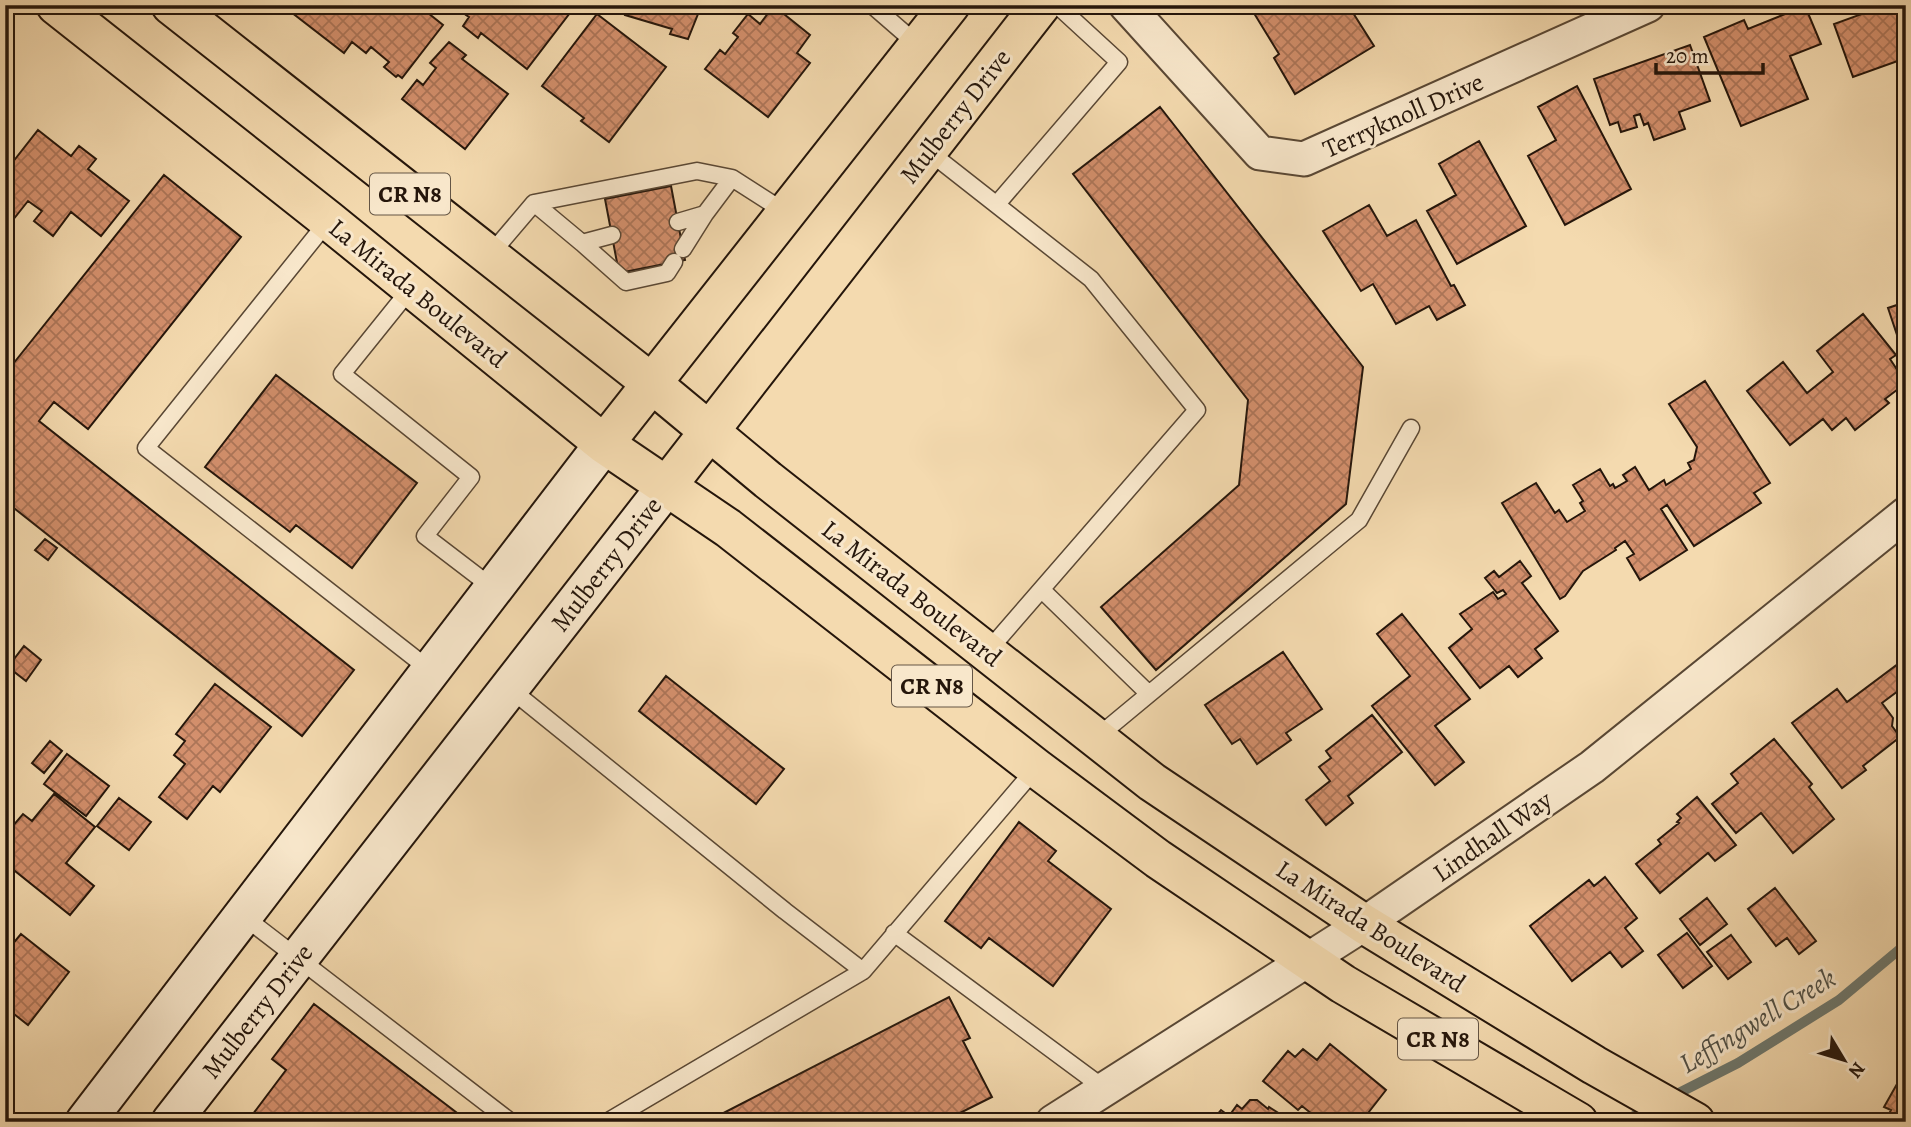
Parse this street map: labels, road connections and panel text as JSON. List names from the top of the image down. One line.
{"streets":{"main road":["Mulberry Drive","CR N8","La Mirada Boulevard"],"street":["Terryknoll Drive","Lindhall Way"]},"crossings":[["Mulberry Drive","La Mirada Boulevard"],["La Mirada Boulevard","Lindhall Way"]],"water":["Leffingwell Creek"],"scale_bar":"20 m","north":"bottom right"}
